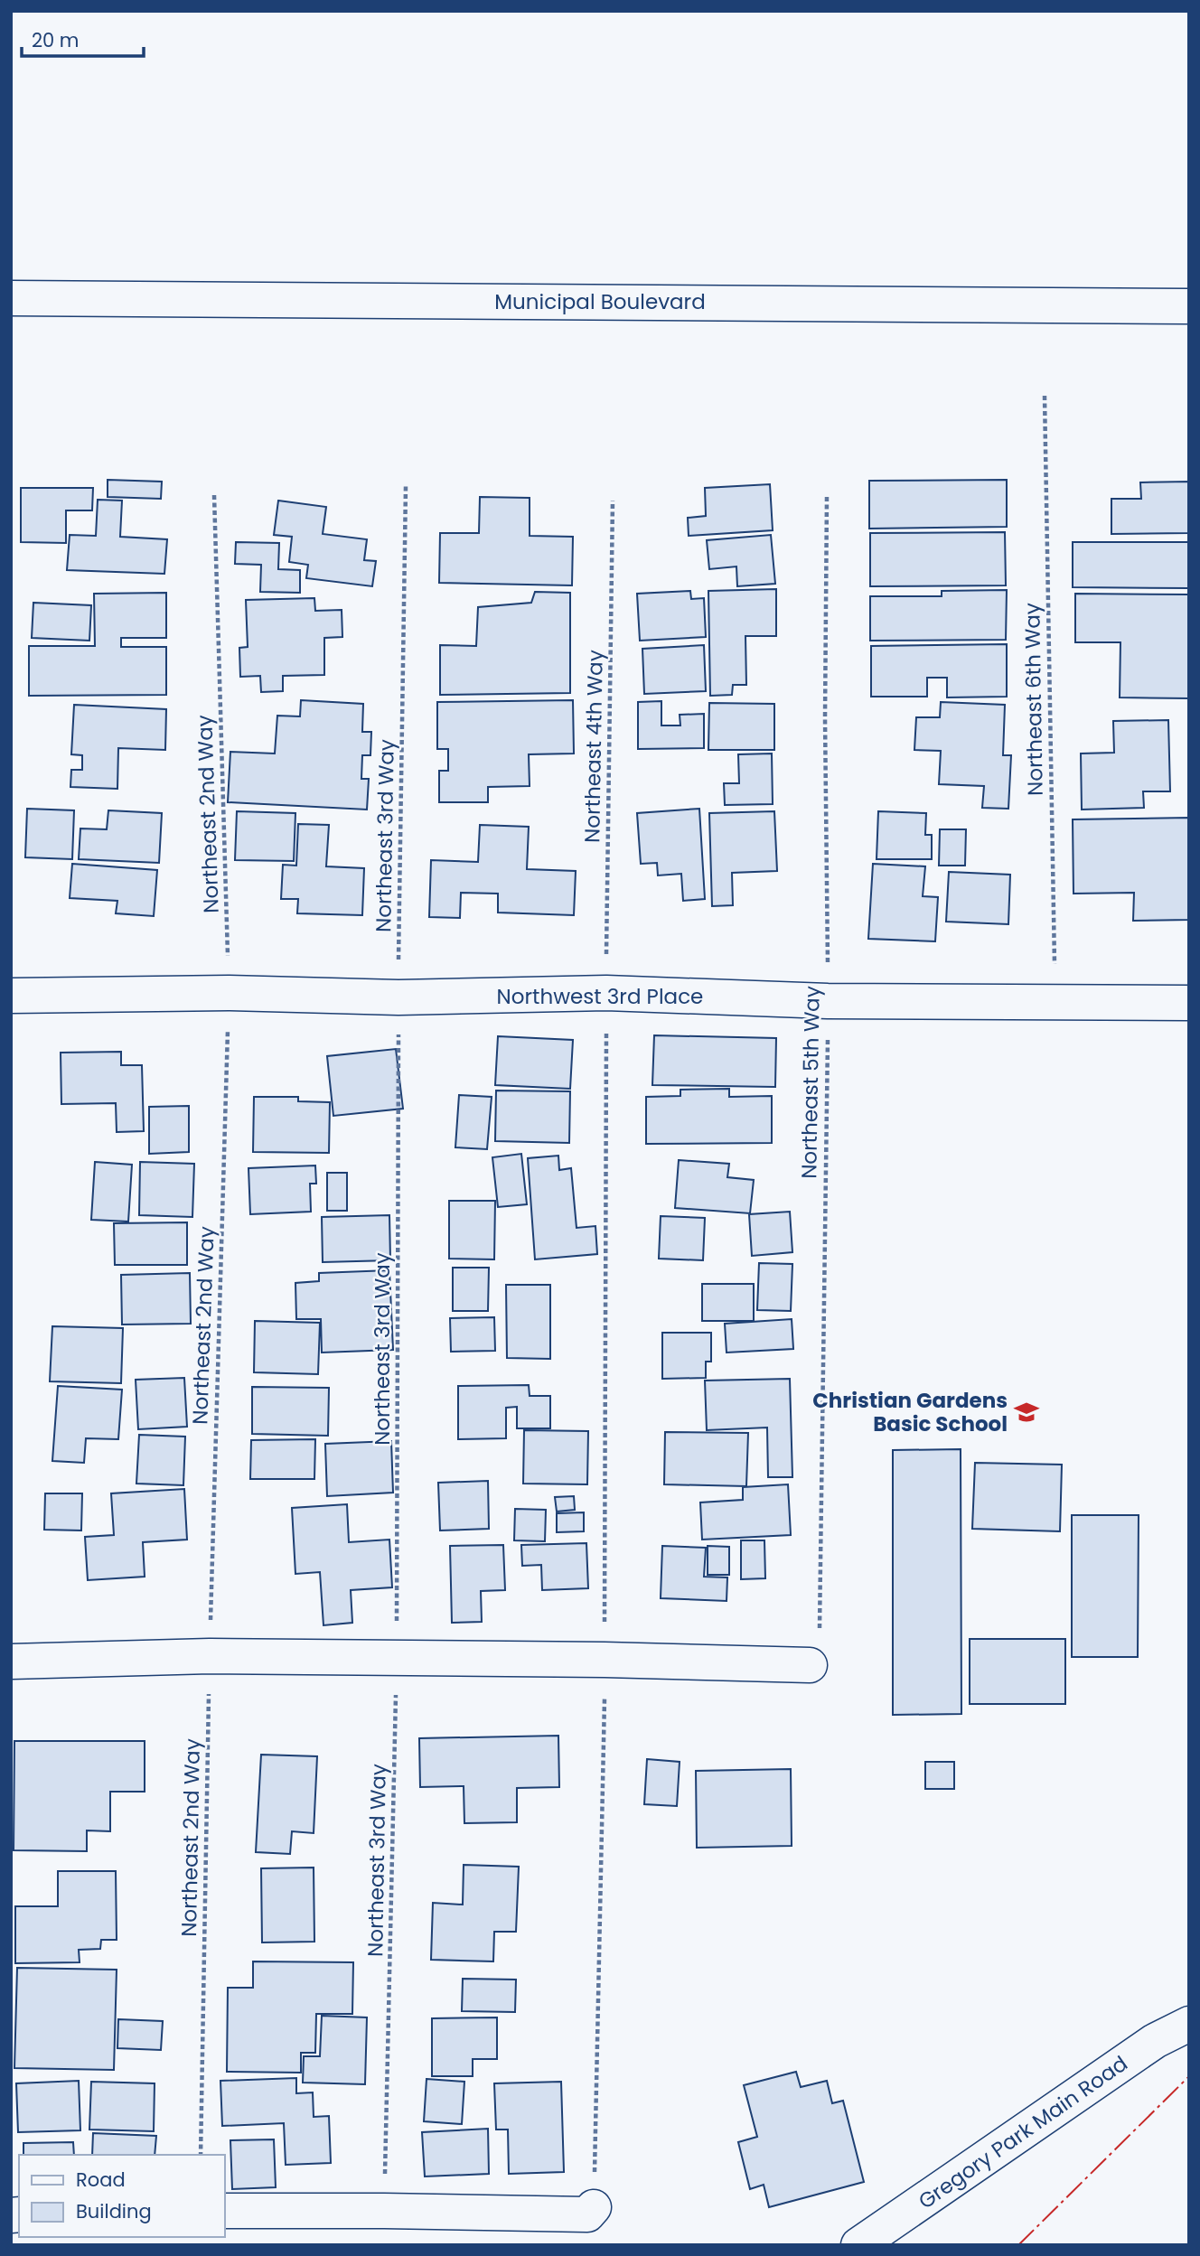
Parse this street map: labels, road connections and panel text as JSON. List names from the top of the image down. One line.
{"streets":{"street":["Municipal Boulevard","Northwest 3rd Place","Gregory Park Main Road"],"path":["Northeast 6th Way","Northeast 4th Way","Northeast 2nd Way","Northeast 3rd Way","Northeast 5th Way"]},"crossings":[["Northeast 6th Way","Northwest 3rd Place"],["Northeast 4th Way","Northwest 3rd Place"],["Northeast 2nd Way","Northwest 3rd Place"],["Northeast 3rd Way","Northwest 3rd Place"],["Northwest 3rd Place","Northeast 5th Way"]],"places":{"school or university":["Christian Gardens Basic School"]},"legend":["Road","Building"],"scale_bar":"20 m"}
